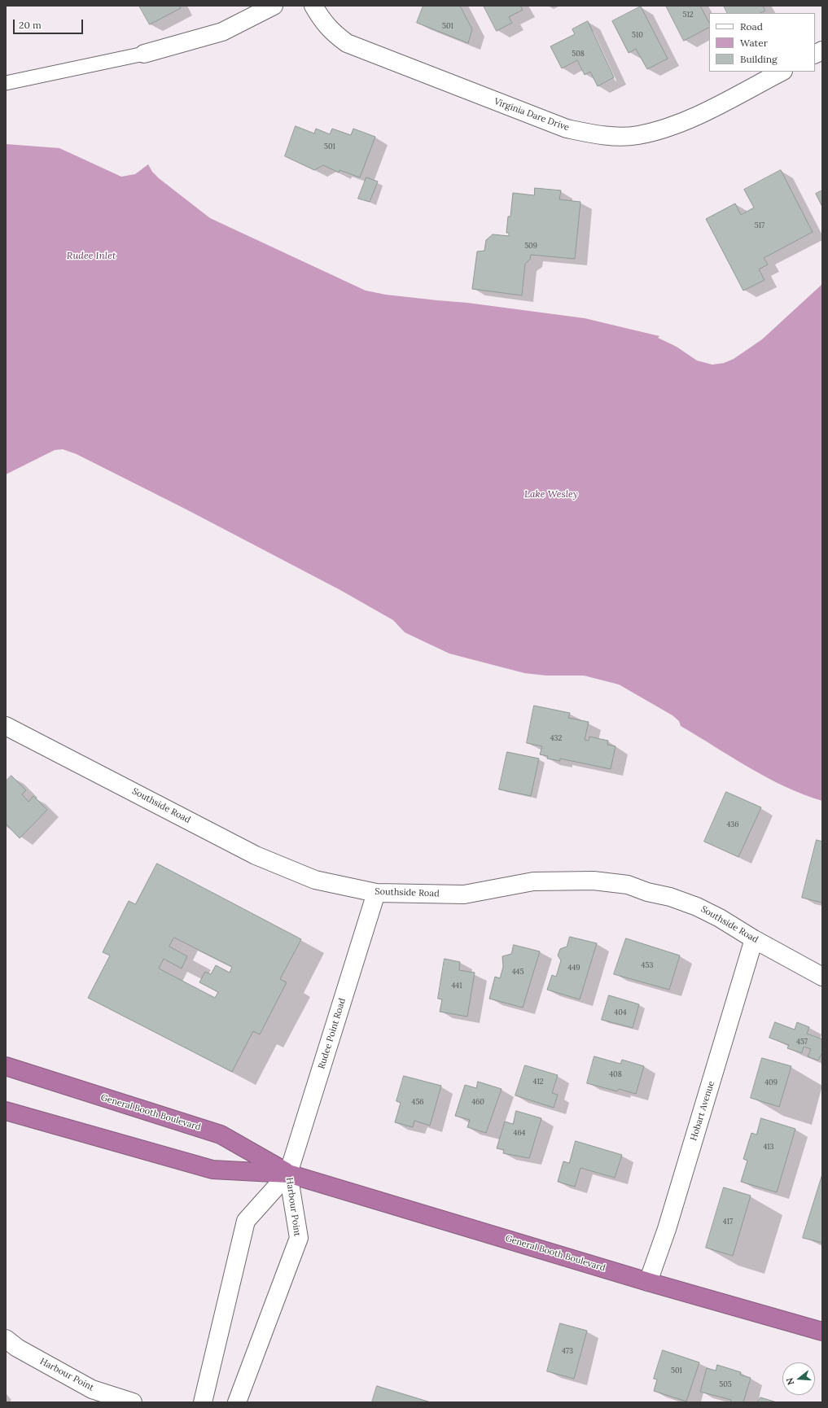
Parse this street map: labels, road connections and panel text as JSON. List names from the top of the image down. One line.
{"streets":{"highway":["General Booth Boulevard"],"street":["Virginia Dare Drive","Southside Road","Rudee Point Road","Hobart Avenue","Harbour Point"]},"crossings":[["Southside Road","Rudee Point Road"],["Southside Road","Hobart Avenue"],["Rudee Point Road","General Booth Boulevard"],["Rudee Point Road","Harbour Point"],["Hobart Avenue","General Booth Boulevard"],["General Booth Boulevard","Harbour Point"]],"water":["Rudee Inlet","Lake Wesley"],"house_numbers":["512","501","510","508","501","517","509","432","436","453","449","445","441","404","457","408","412","409","456","460","464","413","417","473","501","505"],"legend":["Road","Water","Building"],"scale_bar":"20 m","north":"left"}
